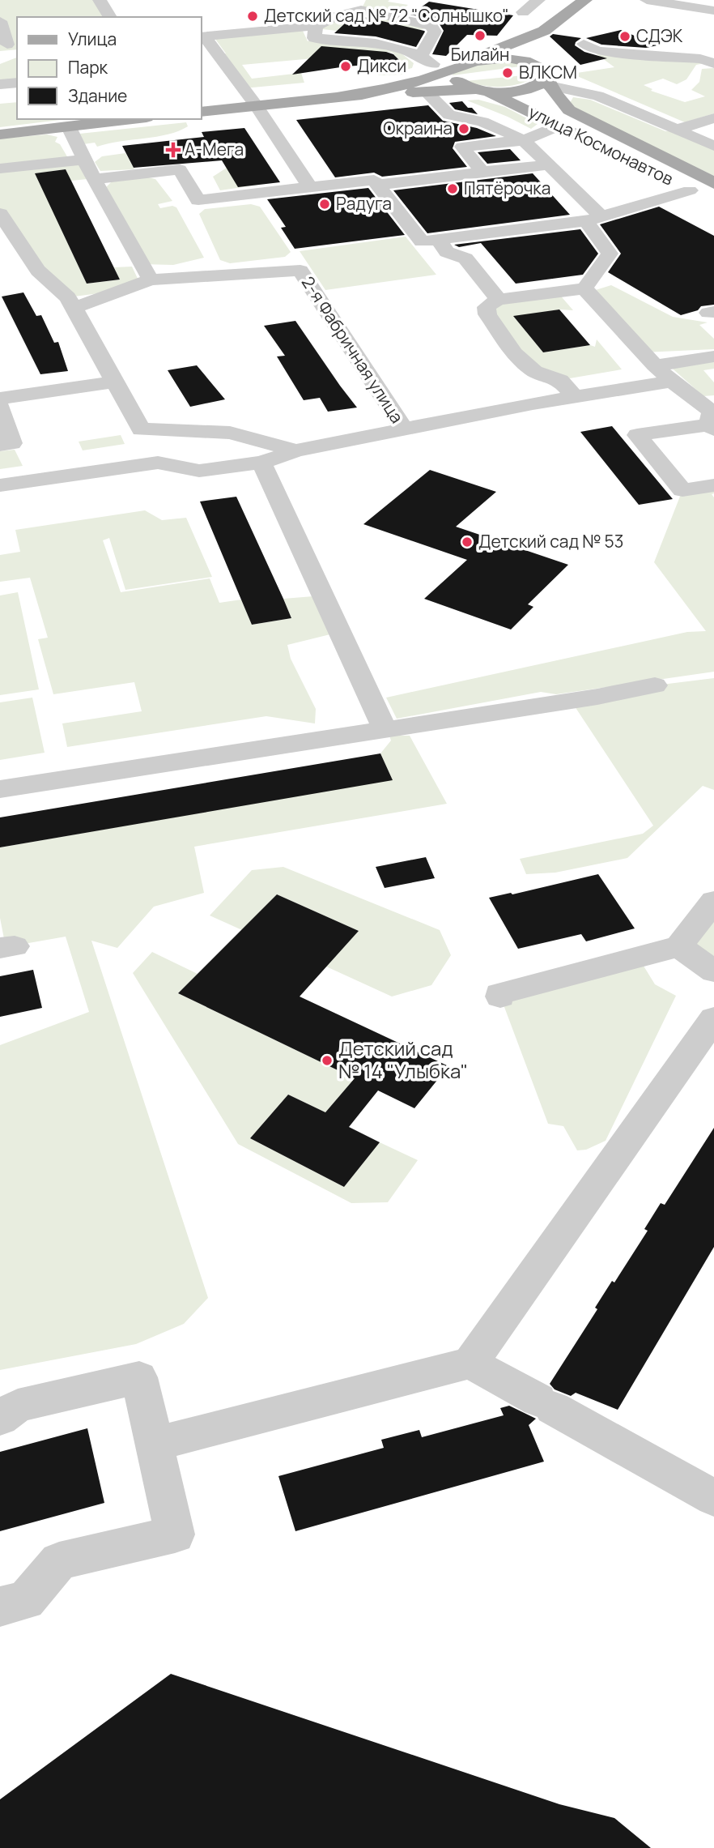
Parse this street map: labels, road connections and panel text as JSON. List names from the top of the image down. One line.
{"streets":{"main road":["улица Космонавтов"],"street":["2-я Фабричная улица"]},"places":{"other":["Детский сад № 72 \"Солнышко\"","Билайн","СДЭК","Дикси","ВЛКСМ","Окраина","Пятёрочка","Радуга","Детский сад № 53","Детский сад № 14 \"Улыбка\""],"health":["А-Мега"]},"legend":["Улица","Парк","Здание"]}
